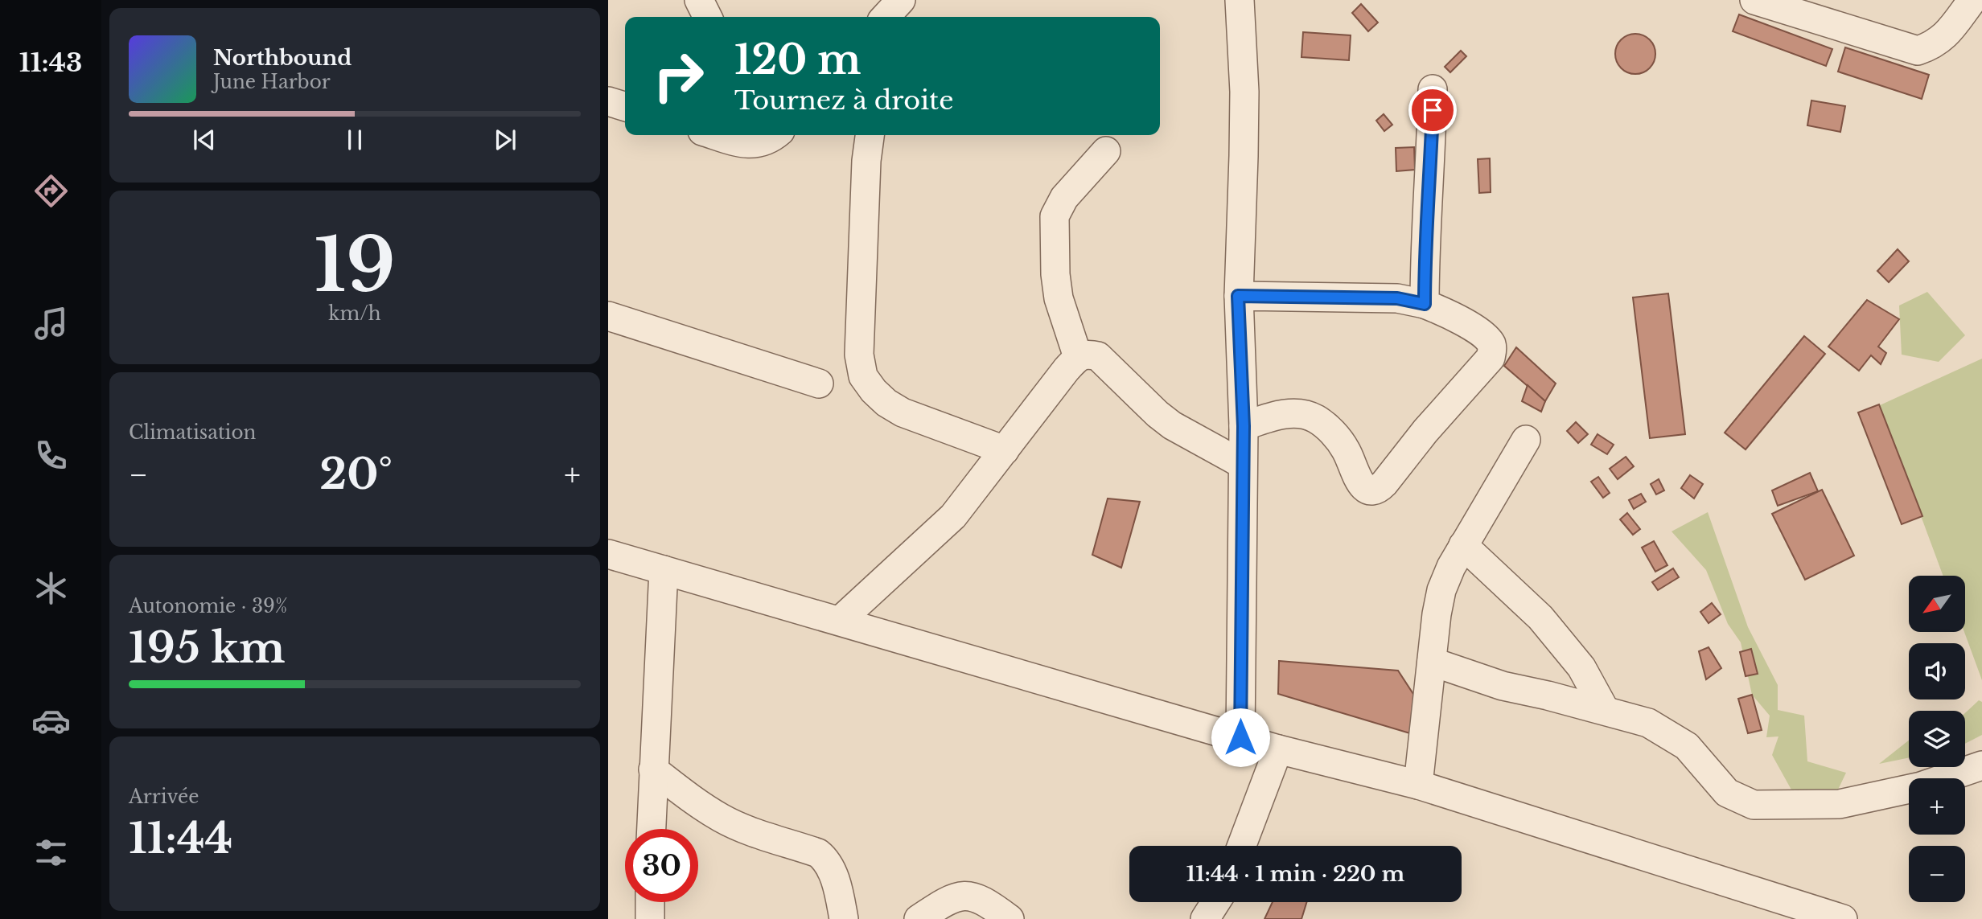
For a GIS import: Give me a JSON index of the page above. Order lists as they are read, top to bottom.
{
  "north": "bottom left",
  "page": {
    "tabs": "11:43",
    "turn": ["120 m", "Tournez à droite"],
    "song": ["Northbound", "June Harbor"],
    "tile": [
      ["19", "km/h"],
      "Climatisation",
      ["Autonomie · 39%", "195 km"],
      ["Arrivée", "11:44"]
    ],
    "heat": ["−", "20°", "+"],
    "map_buttons": ["+", "−"],
    "limit": "30",
    "trip": "11:44 · 1 min · 220 m"
  }
}
